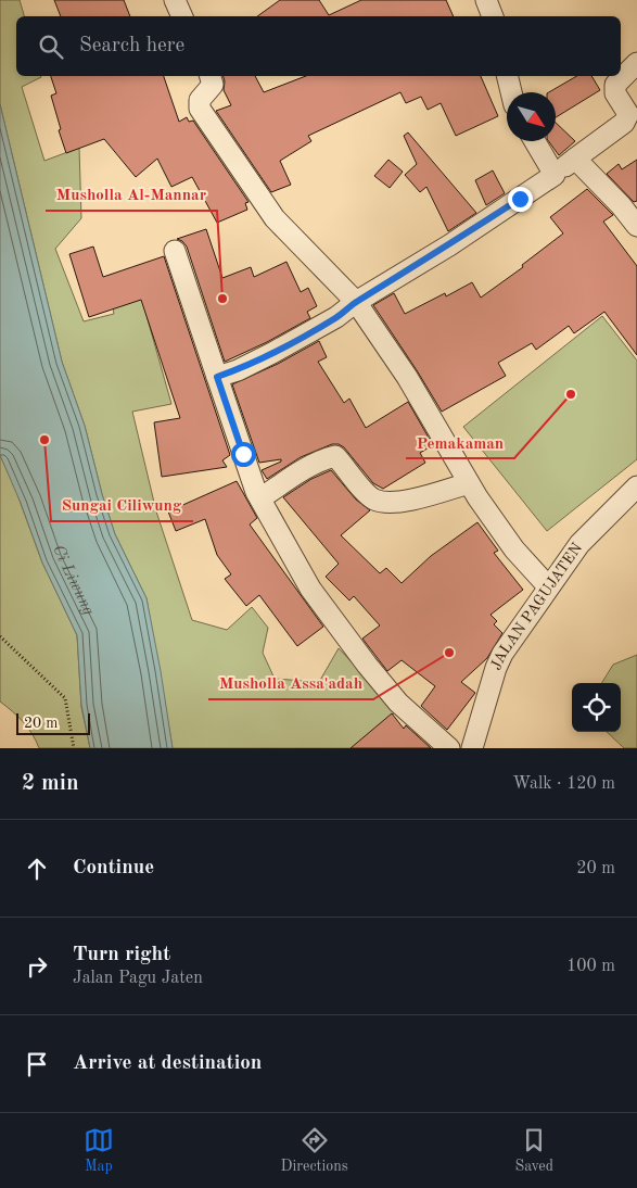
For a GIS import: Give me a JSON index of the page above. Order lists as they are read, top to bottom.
{
  "streets": {
    "street": ["JALAN PAGUJATEN"]
  },
  "water": ["Ci Liwung"],
  "places": [
    "Musholla Al-Mannar",
    "Pemakaman",
    "Sungai Ciliwung",
    "Musholla Assa'adah"
  ],
  "scale_bar": "20 m",
  "north": "bottom right",
  "page": {
    "search": "Search here",
    "scale": "20 m",
    "heading": ["2 min", "Walk · 120 m"],
    "list": [
      ["Continue", "20 m"],
      ["Turn right", "Jalan Pagu Jaten", "100 m"],
      "Arrive at destination"
    ],
    "nav": ["Map", "Directions", "Saved"]
  }
}
